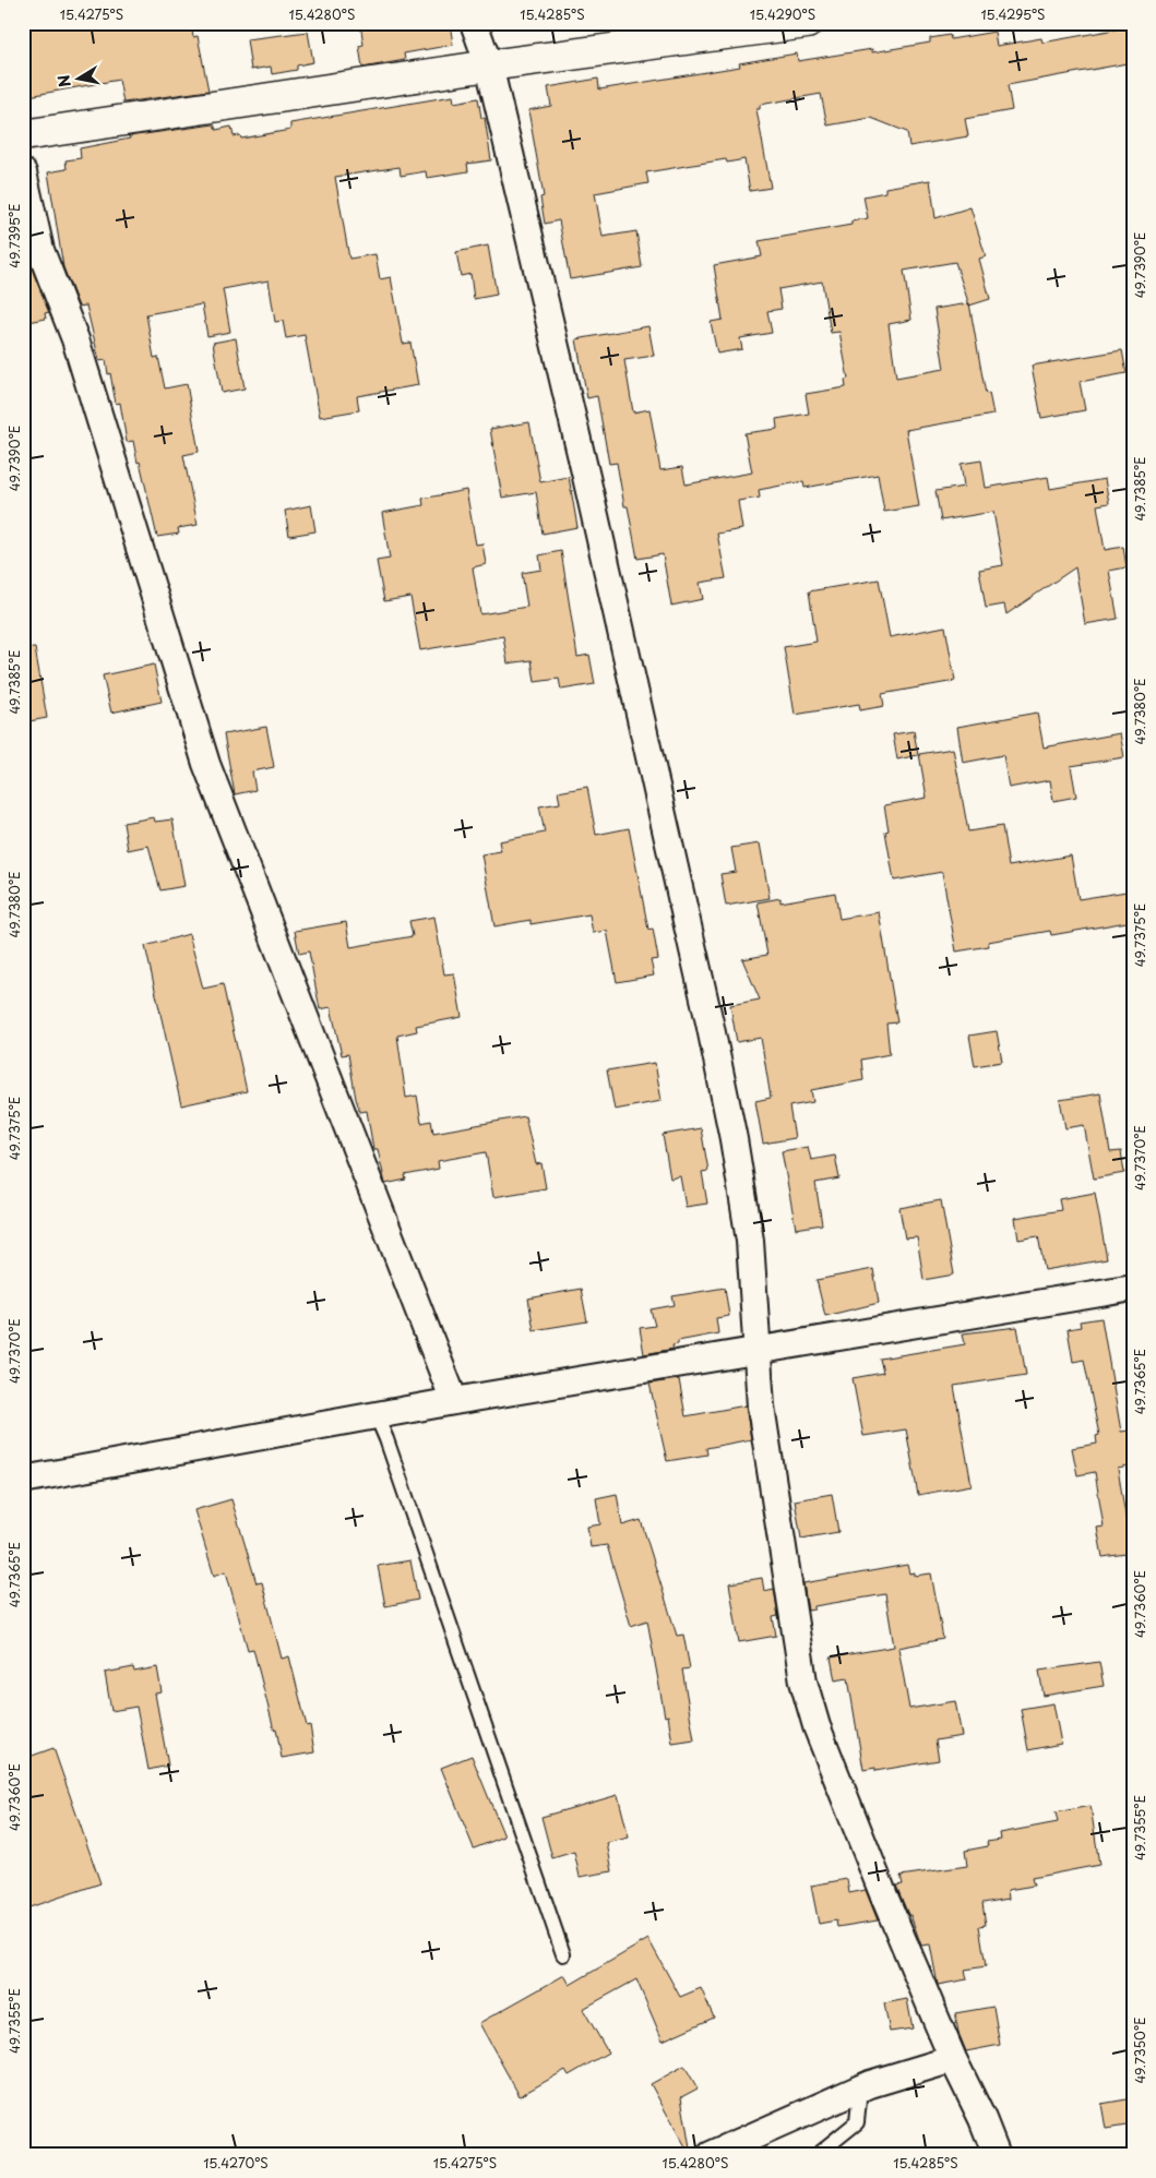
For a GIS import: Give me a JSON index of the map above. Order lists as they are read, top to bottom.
{
  "north": "left",
  "coordinates": [
    "15.4275°S",
    "15.4280°S",
    "15.4285°S",
    "15.4290°S",
    "15.4295°S",
    "49.7395°E",
    "49.7390°E",
    "49.7385°E",
    "49.7380°E",
    "49.7375°E",
    "49.7370°E",
    "49.7365°E",
    "49.7360°E",
    "49.7355°E",
    "49.7350°E",
    "15.4270°S"
  ]
}
